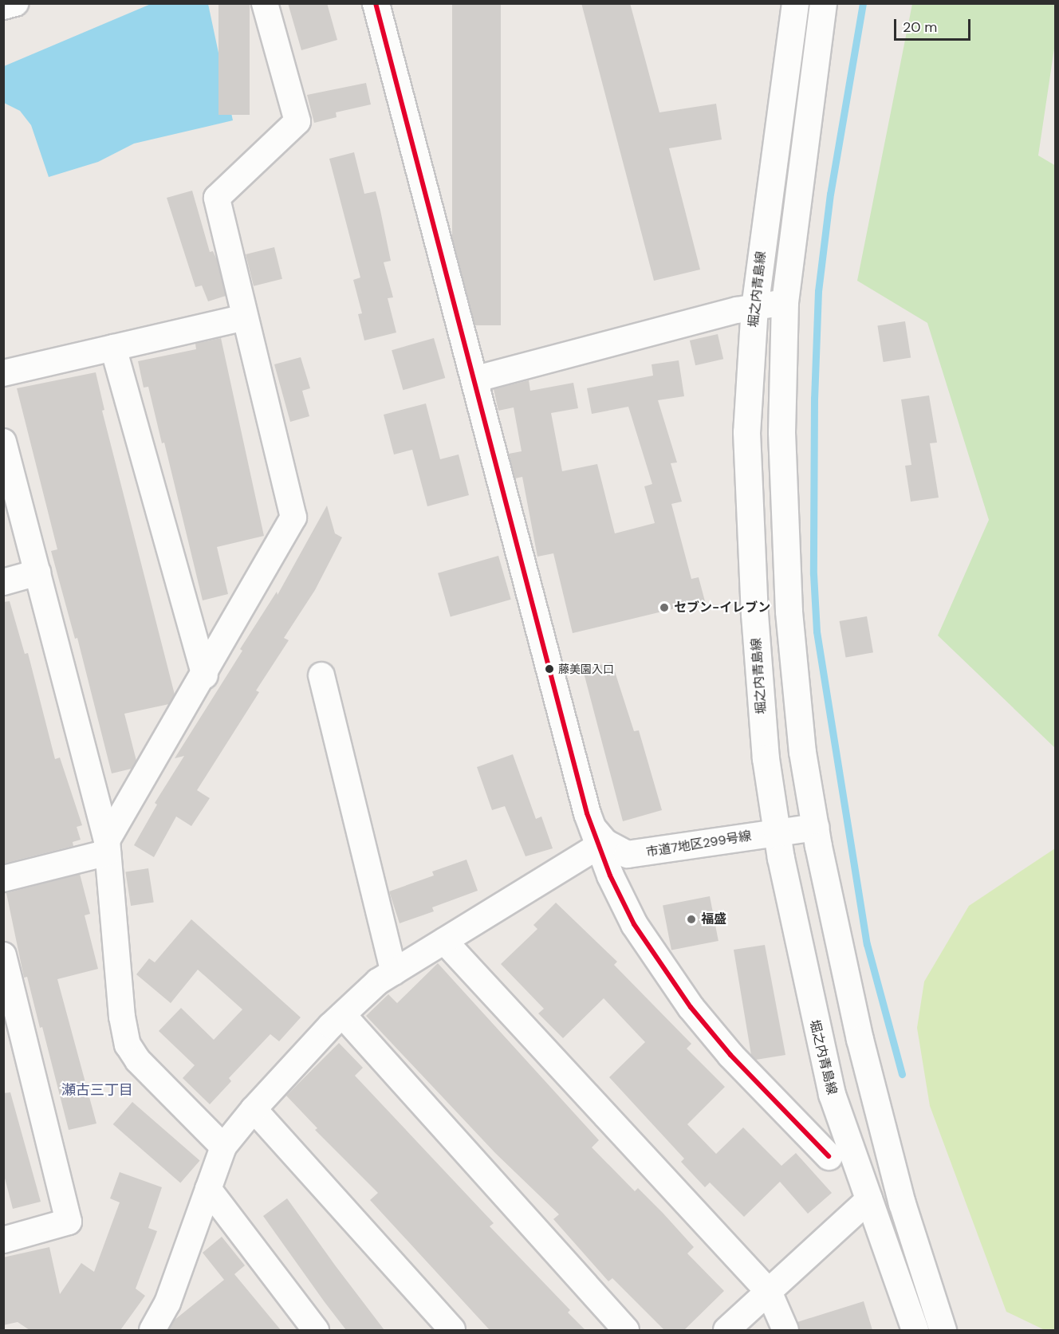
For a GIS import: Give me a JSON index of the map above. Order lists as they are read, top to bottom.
{
  "streets": {
    "main road": ["堀之内青島線", "市道7地区299号線"]
  },
  "crossings": [
    ["堀之内青島線", "市道7地区299号線"]
  ],
  "districts": ["瀬古三丁目"],
  "places": ["セブン-イレブン", "藤美園入口", "福盛"],
  "scale_bar": "20 m"
}
